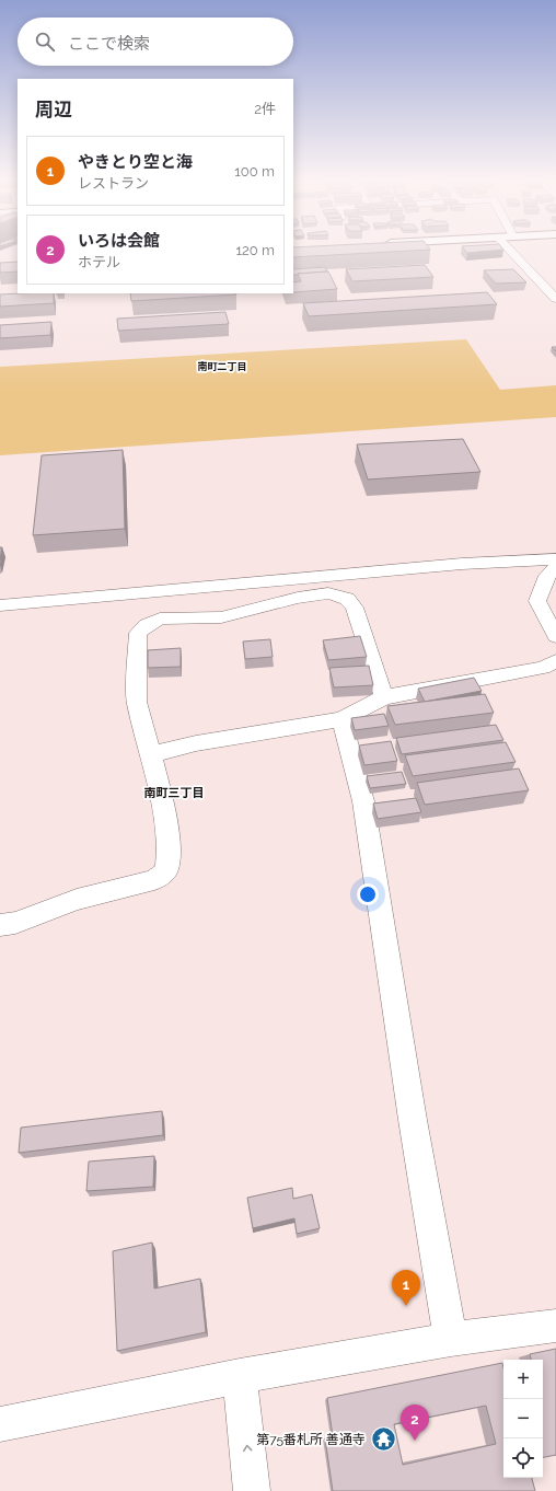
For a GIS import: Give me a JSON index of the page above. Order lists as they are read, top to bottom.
{
  "districts": ["南町二丁目", "南町三丁目"],
  "places": {
    "temple": ["第75番札所 善通寺"]
  },
  "page": {
    "search": "ここで検索",
    "heading": ["周辺", "2件"],
    "list": [
      {
        "mark": "1",
        "name": "やきとり空と海",
        "note": "レストラン",
        "value": "100 m"
      },
      {
        "mark": "2",
        "name": "いろは会館",
        "note": "ホテル",
        "value": "120 m"
      }
    ],
    "pins": ["1", "2"],
    "map_buttons": ["+", "−"]
  }
}
